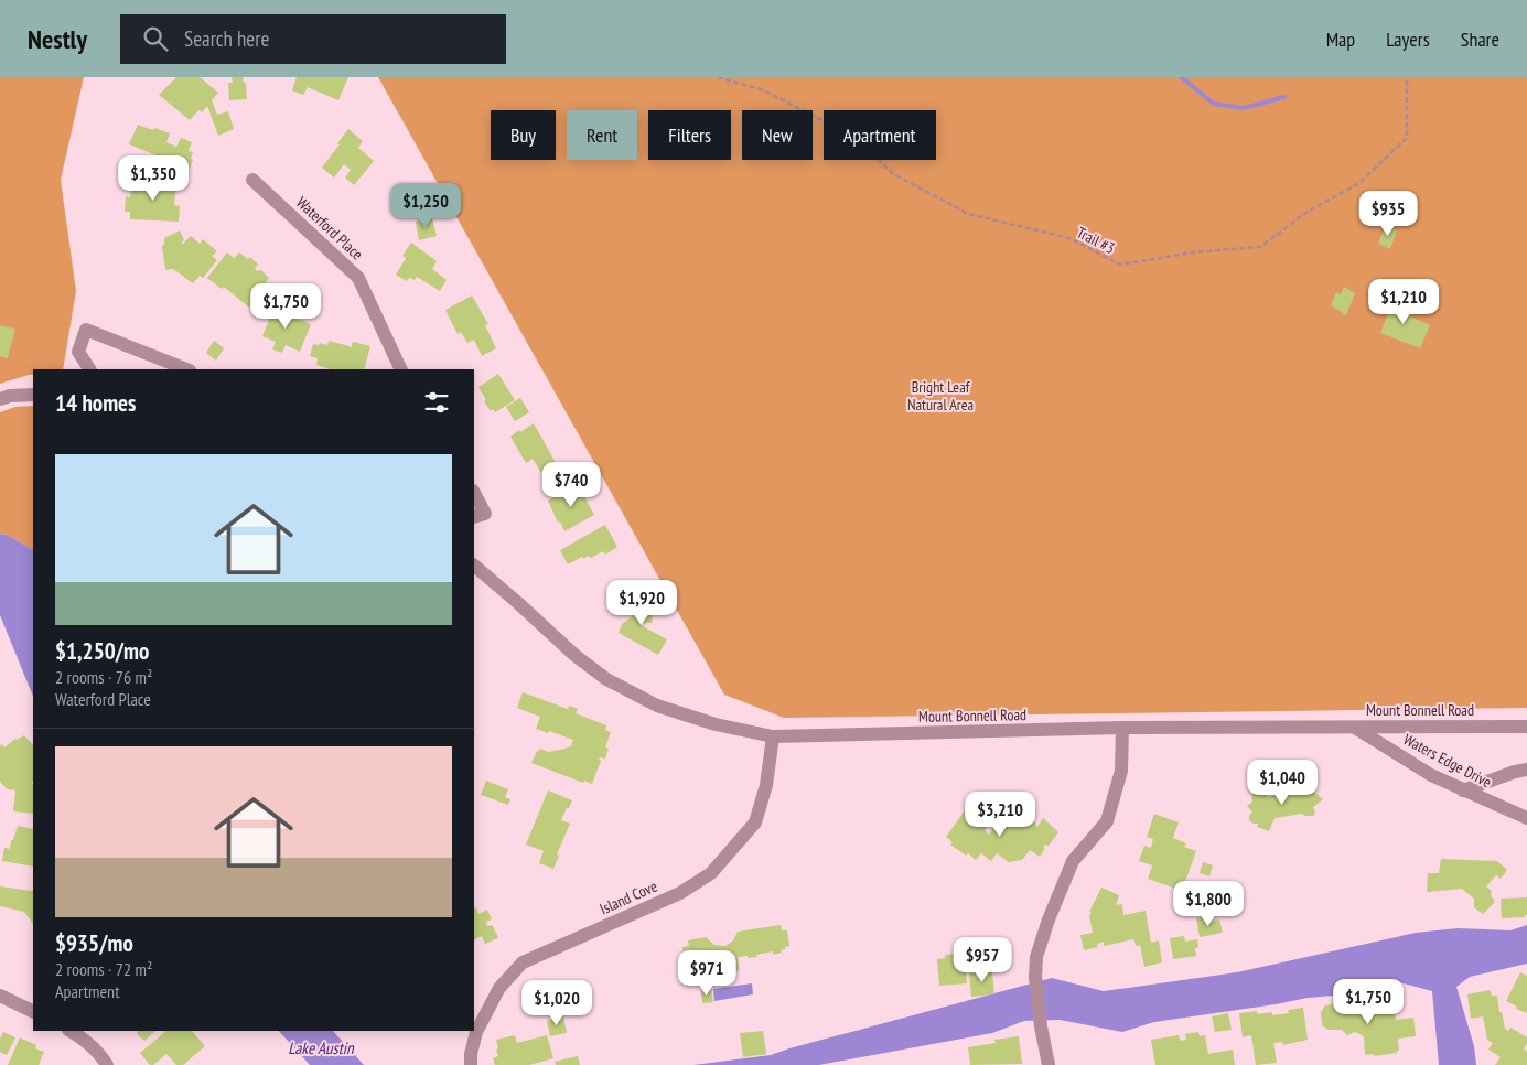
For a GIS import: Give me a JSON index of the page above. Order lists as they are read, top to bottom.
{
  "streets": {
    "street": [
      "Waterford Place",
      "Mount Bonnell Road",
      "Waters Edge Drive",
      "Island Cove"
    ],
    "path": ["Trail #3"]
  },
  "crossings": [
    ["Mount Bonnell Road", "Waters Edge Drive"],
    ["Mount Bonnell Road", "Island Cove"]
  ],
  "water": ["Lake Austin"],
  "parks": ["Bright Leaf Natural Area"],
  "page": {
    "header": "Nestly",
    "search": "Search here",
    "nav": ["Map", "Layers", "Share"],
    "chip": [
      "Buy",
      "Rent",
      "Filters",
      "New",
      "Apartment"
    ],
    "price": [
      "$1,350",
      "$1,250",
      "$935",
      "$1,210",
      "$1,750",
      "$740",
      "$1,920",
      "$1,040",
      "$3,210",
      "$1,800",
      "$957",
      "$971",
      "$1,750",
      "$1,020"
    ],
    "heading": "14 homes",
    "list": [
      {
        "name": "$1,250/mo",
        "note": "2 rooms · 76 m² · Waterford Place"
      },
      {
        "name": "$935/mo",
        "note": "2 rooms · 72 m² · Apartment"
      }
    ]
  }
}
